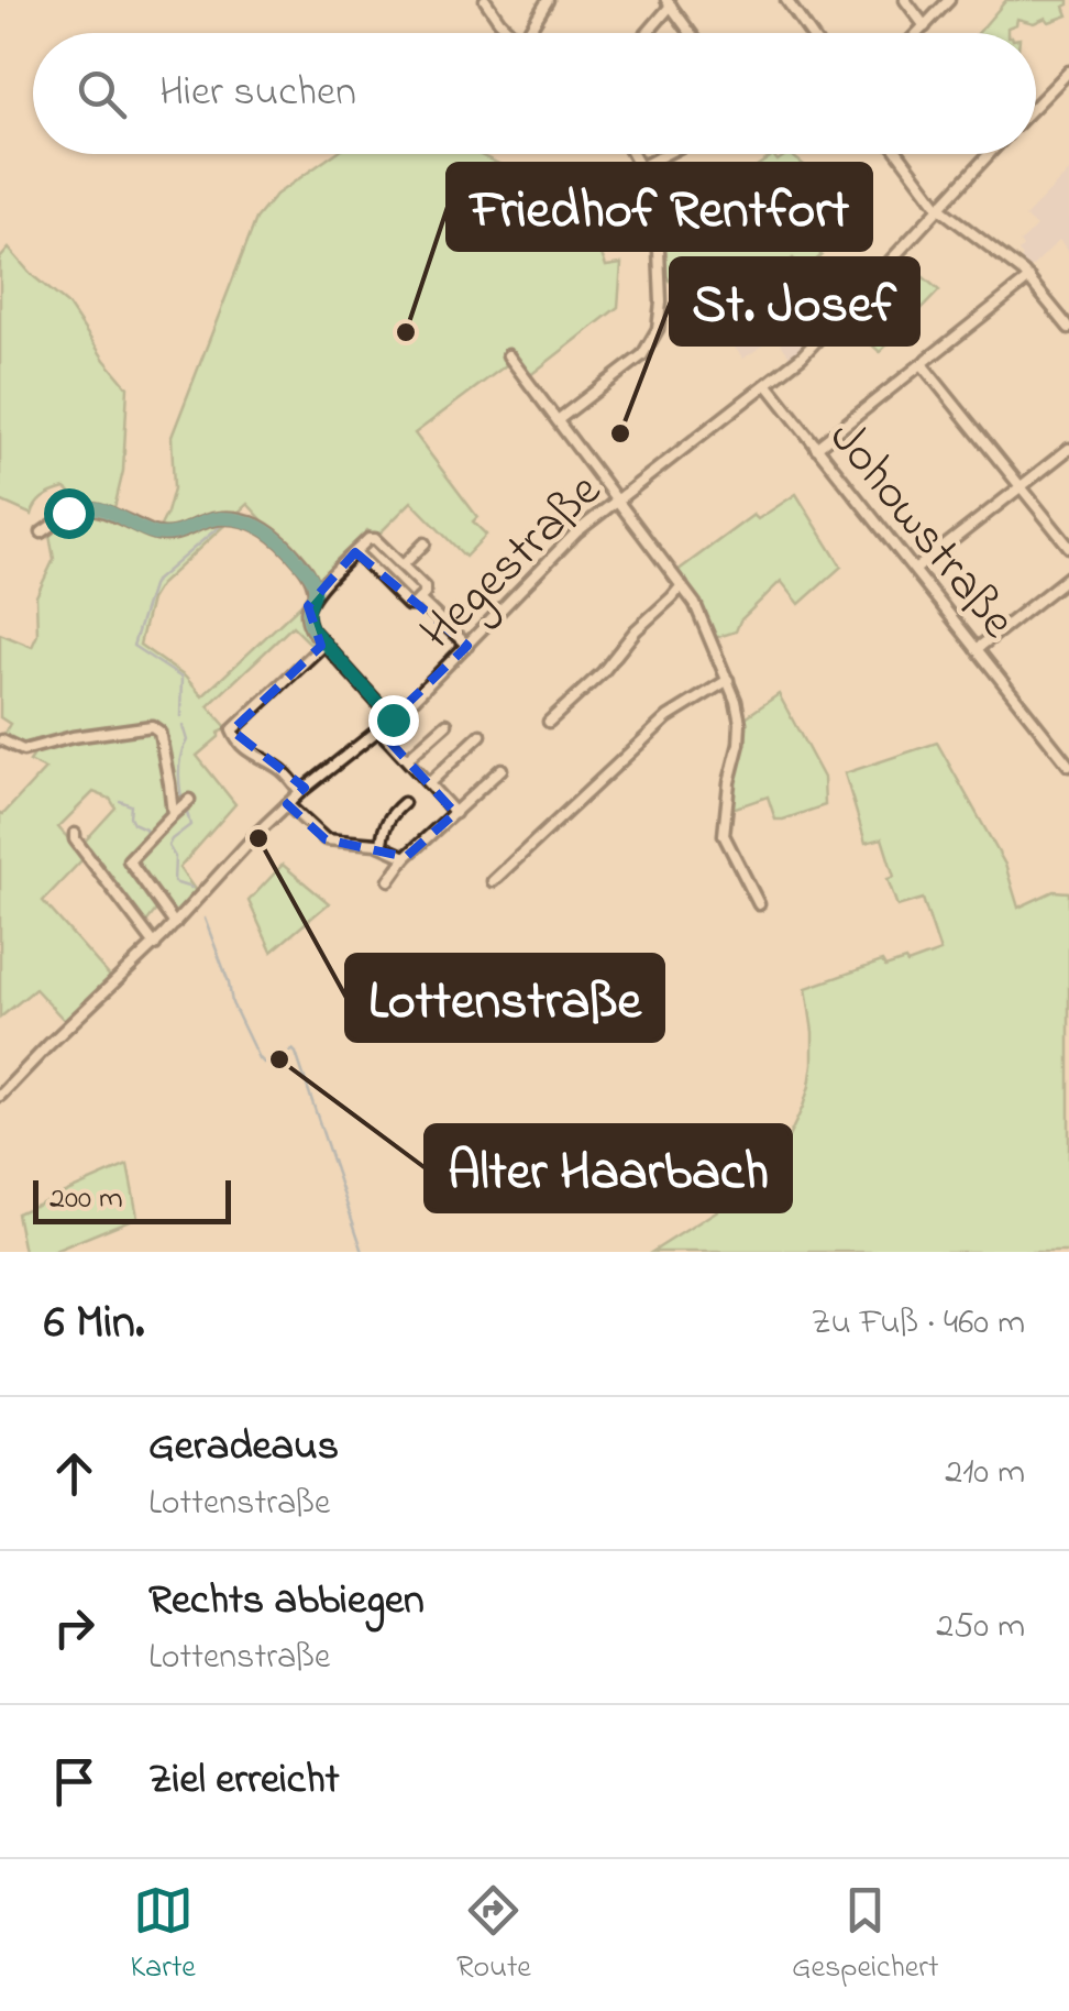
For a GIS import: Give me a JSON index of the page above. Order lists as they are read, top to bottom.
{
  "streets": {
    "street": ["Johowstraße", "Hegestraße"]
  },
  "crossings": [
    ["Johowstraße", "Hegestraße"]
  ],
  "places": [
    "Friedhof Rentfort",
    "St. Josef",
    "Lottenstraße",
    "Alter Haarbach"
  ],
  "scale_bar": "200 m",
  "page": {
    "search": "Hier suchen",
    "scale": "200 m",
    "heading": ["6 Min.", "Zu Fuß · 460 m"],
    "list": [
      ["Geradeaus", "Lottenstraße", "210 m"],
      ["Rechts abbiegen", "Lottenstraße", "250 m"],
      "Ziel erreicht"
    ],
    "nav": ["Karte", "Route", "Gespeichert"]
  }
}
